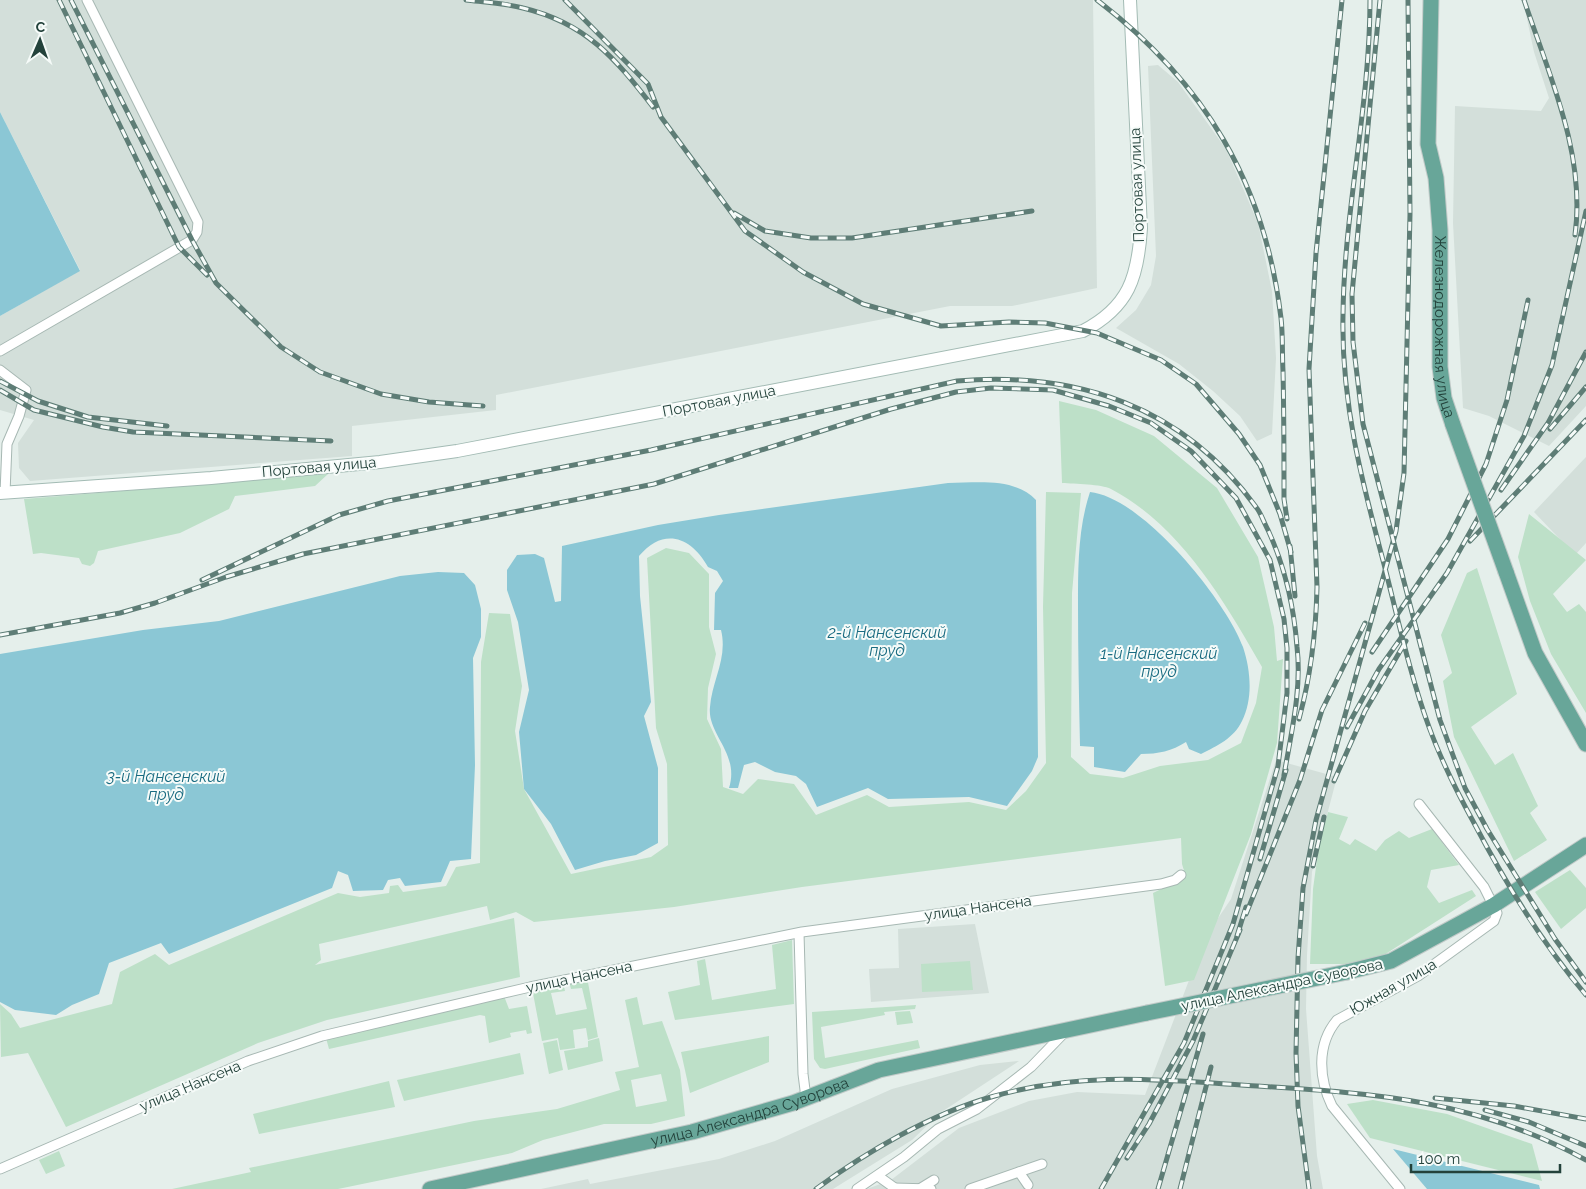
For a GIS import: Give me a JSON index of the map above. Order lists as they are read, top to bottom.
{
  "streets": {
    "main road": ["Портовая улица", "Железнодорожная улица", "улица Александра Суворова"],
    "street": ["улица Нансена", "Южная улица"]
  },
  "crossings": [
    ["улица Александра Суворова", "Южная улица"]
  ],
  "water": ["2-й Нансенский пруд", "1-й Нансенский пруд", "3-й Нансенский пруд"],
  "scale_bar": "100 m",
  "north": "top"
}
